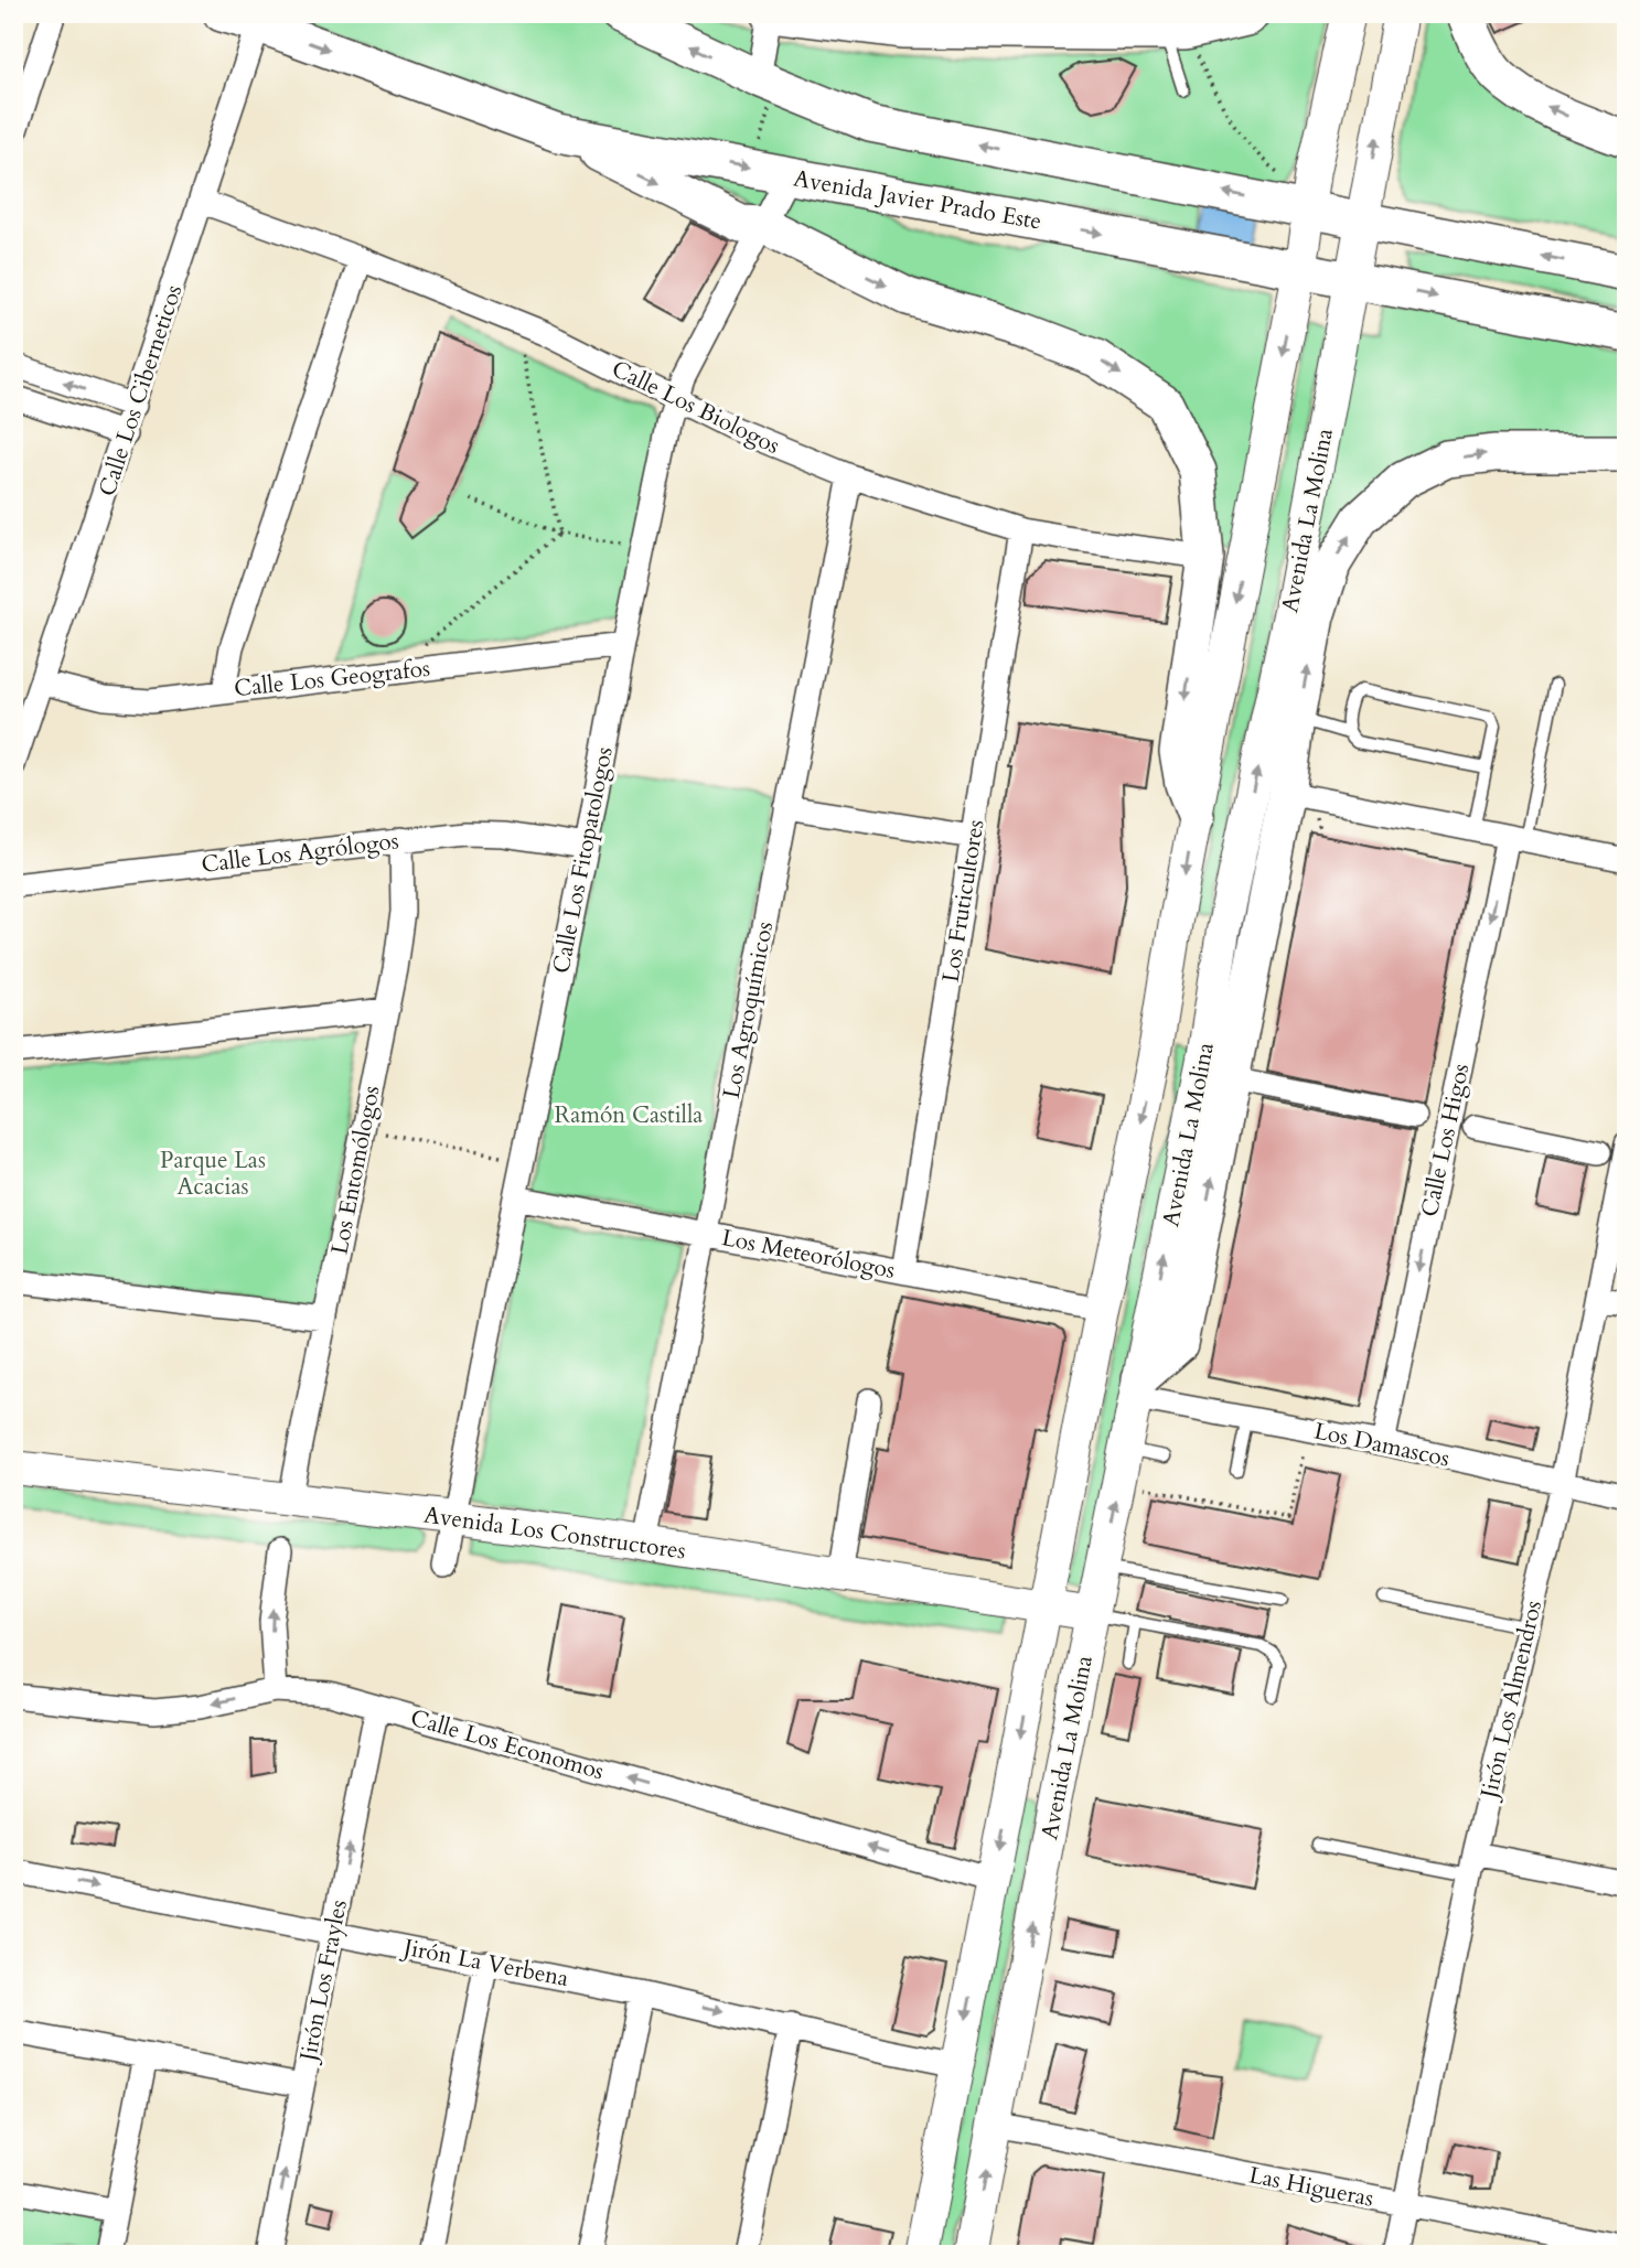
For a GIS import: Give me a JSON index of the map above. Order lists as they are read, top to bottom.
{
  "streets": {
    "main road": ["Avenida Javier Prado Este", "Avenida La Molina", "Avenida Los Constructores"],
    "street": [
      "Calle Los Ciberneticos",
      "Calle Los Biologos",
      "Calle Los Geografos",
      "Calle Los Agrólogos",
      "Calle Los Fitopatologos",
      "Los Fruticultores",
      "Los Agroquímicos",
      "Calle Los Higos",
      "Los Entomólogos",
      "Los Meteorólogos",
      "Los Damascos",
      "Jirón Los Almendros",
      "Calle Los Economos",
      "Jirón La Verbena",
      "Jirón Los Frayles",
      "Las Higueras"
    ]
  },
  "crossings": [
    ["Avenida Javier Prado Este", "Calle Los Ciberneticos"],
    ["Avenida Javier Prado Este", "Avenida La Molina"],
    ["Avenida Javier Prado Este", "Calle Los Fitopatologos"],
    ["Calle Los Ciberneticos", "Calle Los Biologos"],
    ["Calle Los Ciberneticos", "Calle Los Geografos"],
    ["Calle Los Biologos", "Calle Los Fitopatologos"],
    ["Calle Los Biologos", "Los Fruticultores"],
    ["Calle Los Biologos", "Los Agroquímicos"],
    ["Avenida La Molina", "Los Meteorólogos"],
    ["Avenida La Molina", "Los Damascos"],
    ["Avenida La Molina", "Avenida Los Constructores"],
    ["Avenida La Molina", "Calle Los Economos"],
    ["Avenida La Molina", "Jirón La Verbena"],
    ["Avenida La Molina", "Las Higueras"],
    ["Calle Los Geografos", "Calle Los Fitopatologos"],
    ["Calle Los Agrólogos", "Calle Los Fitopatologos"],
    ["Calle Los Agrólogos", "Los Entomólogos"],
    ["Calle Los Fitopatologos", "Los Meteorólogos"],
    ["Calle Los Fitopatologos", "Avenida Los Constructores"],
    ["Los Fruticultores", "Los Meteorólogos"],
    ["Los Agroquímicos", "Los Meteorólogos"],
    ["Los Agroquímicos", "Avenida Los Constructores"],
    ["Calle Los Higos", "Los Damascos"],
    ["Los Entomólogos", "Avenida Los Constructores"],
    ["Los Damascos", "Jirón Los Almendros"],
    ["Jirón Los Almendros", "Las Higueras"],
    ["Calle Los Economos", "Jirón Los Frayles"],
    ["Jirón La Verbena", "Jirón Los Frayles"]
  ],
  "one_way": ["Calle Los Higos", "Calle Los Economos"],
  "parks": ["Ramón Castilla", "Parque Las Acacias"]
}
